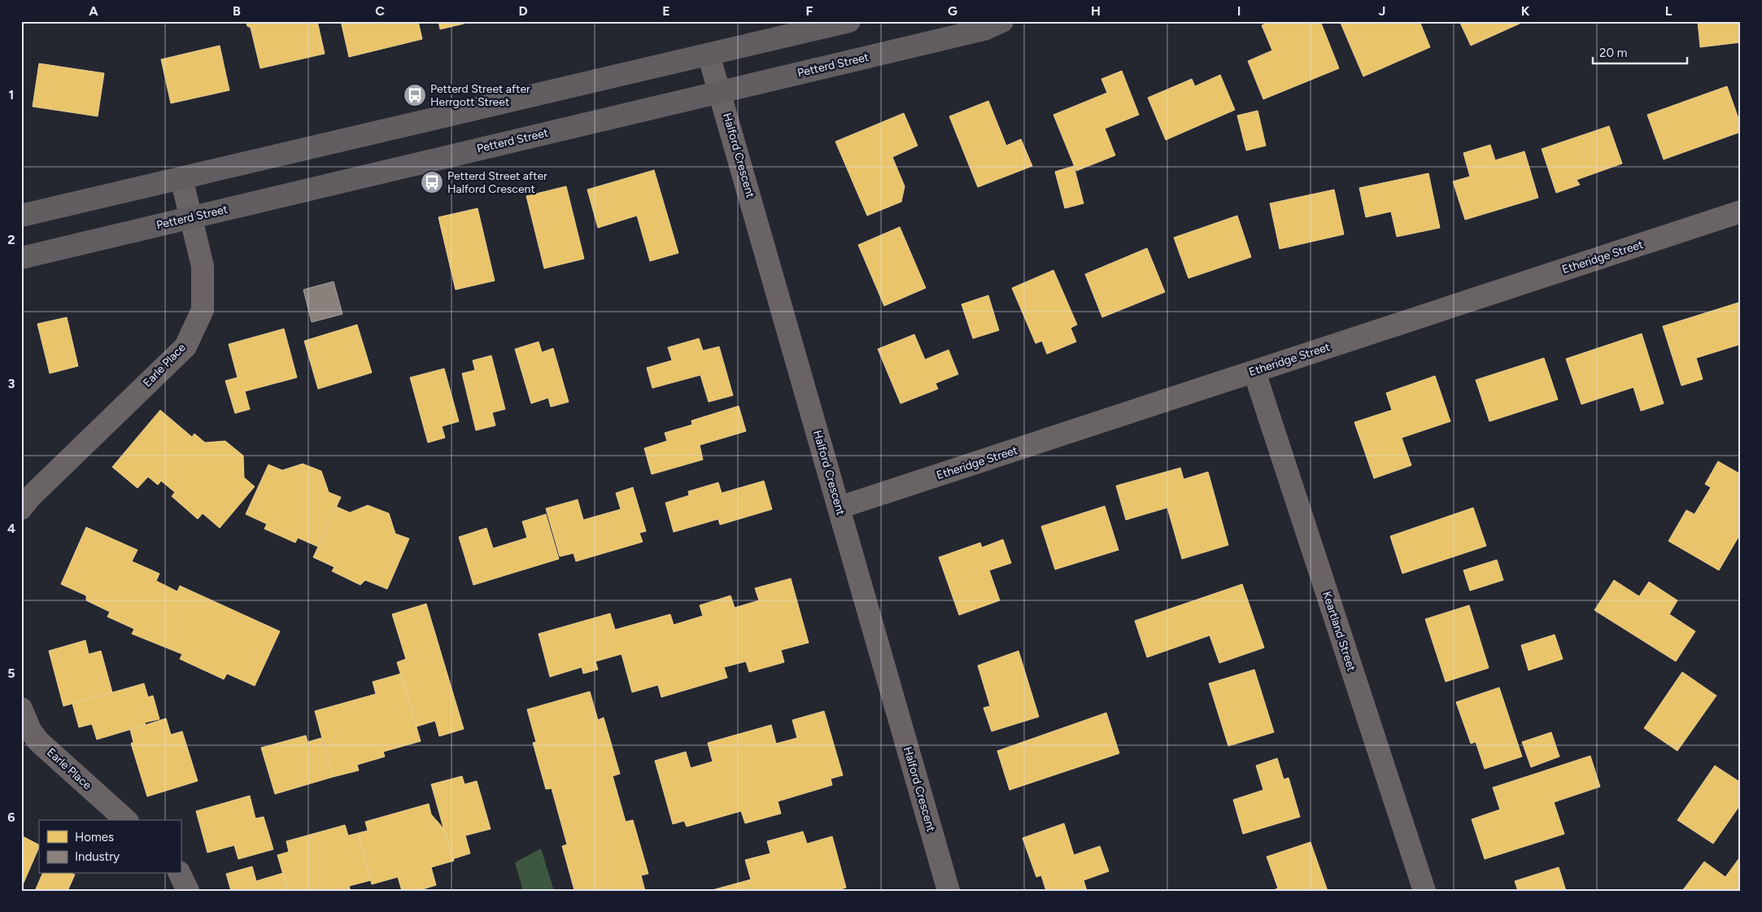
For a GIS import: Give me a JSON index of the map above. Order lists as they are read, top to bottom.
{
  "streets": {
    "street": [
      "Petterd Street",
      "Halford Crescent",
      "Etheridge Street",
      "Earle Place",
      "Keartland Street"
    ]
  },
  "crossings": [
    ["Petterd Street", "Halford Crescent"],
    ["Petterd Street", "Earle Place"],
    ["Halford Crescent", "Etheridge Street"],
    ["Etheridge Street", "Keartland Street"]
  ],
  "places": {
    "bus stop": ["Petterd Street after Herrgott Street", "Petterd Street after Halford Crescent"]
  },
  "legend": ["Homes", "Industry"],
  "scale_bar": "20 m",
  "grid": {
    "columns": [
      "A",
      "B",
      "C",
      "D",
      "E",
      "F",
      "G",
      "H",
      "I",
      "J",
      "K",
      "L"
    ],
    "rows": [
      "1",
      "2",
      "3",
      "4",
      "5",
      "6"
    ]
  }
}
